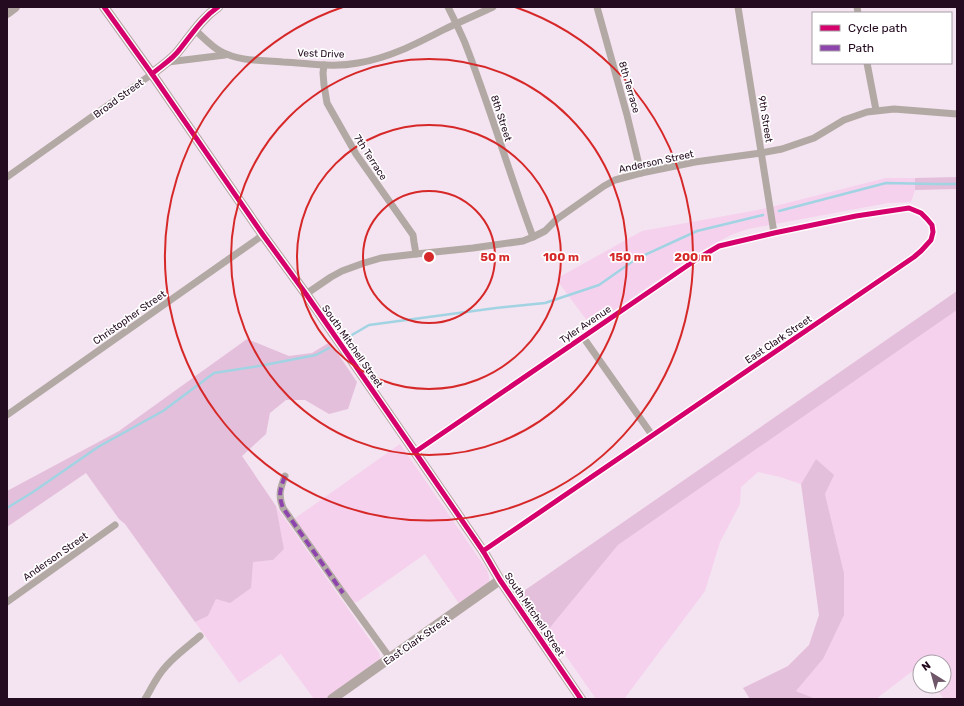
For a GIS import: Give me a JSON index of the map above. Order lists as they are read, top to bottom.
{
  "streets": {
    "street": [
      "Vest Drive",
      "8th Terrace",
      "Broad Street",
      "8th Street",
      "9th Street",
      "7th Terrace",
      "Anderson Street",
      "Christopher Street",
      "Tyler Avenue",
      "East Clark Street",
      "South Mitchell Street"
    ]
  },
  "crossings": [
    ["Vest Drive", "Broad Street"],
    ["Vest Drive", "8th Street"],
    ["Vest Drive", "7th Terrace"],
    ["8th Terrace", "Anderson Street"],
    ["Broad Street", "South Mitchell Street"],
    ["8th Street", "Anderson Street"],
    ["9th Street", "Anderson Street"],
    ["9th Street", "Tyler Avenue"],
    ["9th Street", "East Clark Street"],
    ["7th Terrace", "Anderson Street"],
    ["Anderson Street", "South Mitchell Street"],
    ["Christopher Street", "South Mitchell Street"],
    ["Tyler Avenue", "East Clark Street"],
    ["Tyler Avenue", "South Mitchell Street"],
    ["East Clark Street", "South Mitchell Street"]
  ],
  "legend": ["Cycle path", "Path"],
  "north": "top left",
  "rings": [
    "50 m",
    "100 m",
    "150 m",
    "200 m"
  ]
}
